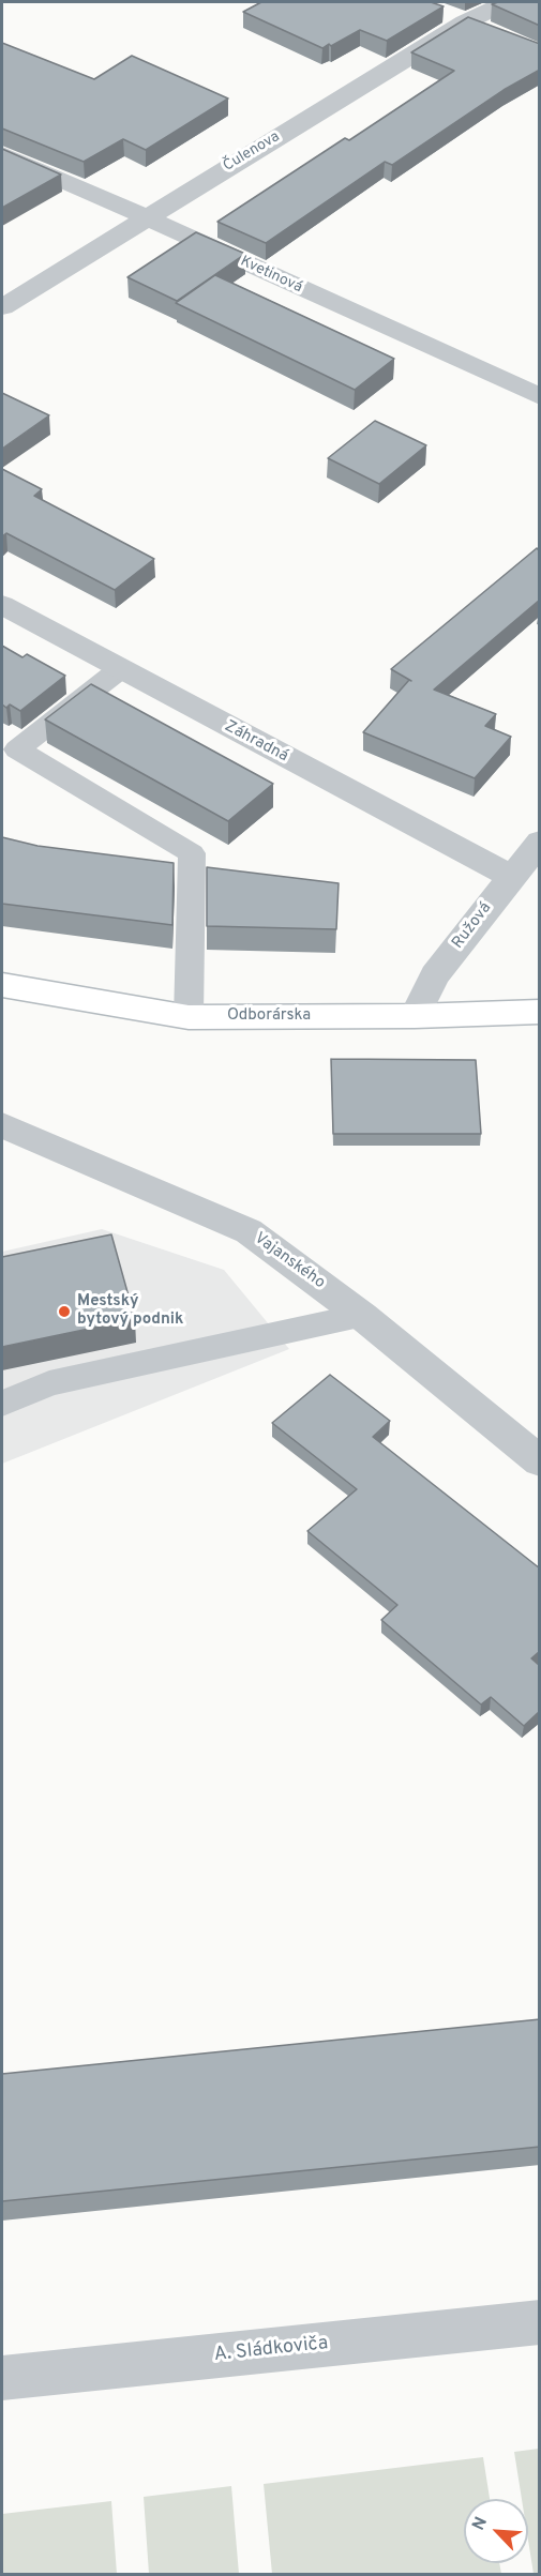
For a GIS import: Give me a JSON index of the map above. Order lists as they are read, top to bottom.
{
  "streets": {
    "main road": ["Odborárska"],
    "street": [
      "Čulenova",
      "Kvetinová",
      "Záhradná",
      "Ružová",
      "Vajanského",
      "A. Sládkoviča"
    ]
  },
  "crossings": [
    ["Čulenova", "Kvetinová"],
    ["Záhradná", "Ružová"],
    ["Ružová", "Odborárska"]
  ],
  "places": ["Mestský bytový podnik"],
  "north": "top left"
}
